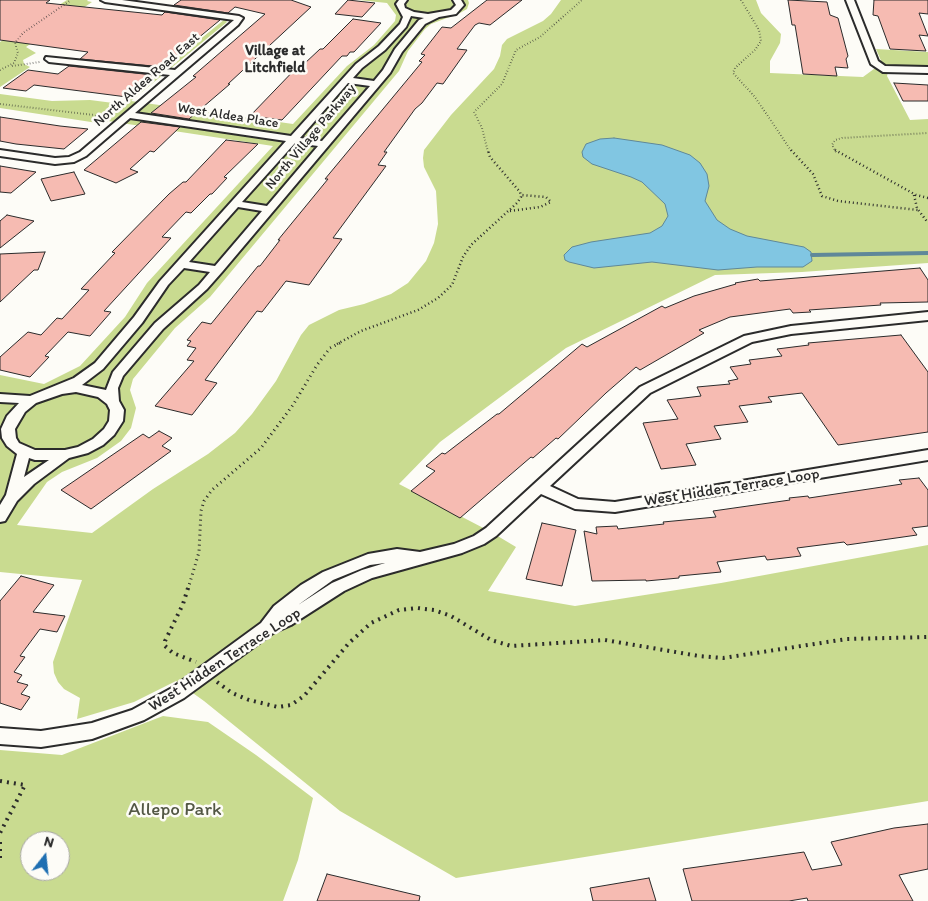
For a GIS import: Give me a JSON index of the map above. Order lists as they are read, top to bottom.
{
  "streets": {
    "street": [
      "North Aldea Road East",
      "West Aldea Place",
      "North Village Parkway",
      "West Hidden Terrace Loop"
    ]
  },
  "crossings": [
    ["North Aldea Road East", "West Aldea Place"],
    ["West Aldea Place", "North Village Parkway"]
  ],
  "districts": ["Village at Litchfield"],
  "parks": ["Allepo Park"],
  "north": "top"
}
